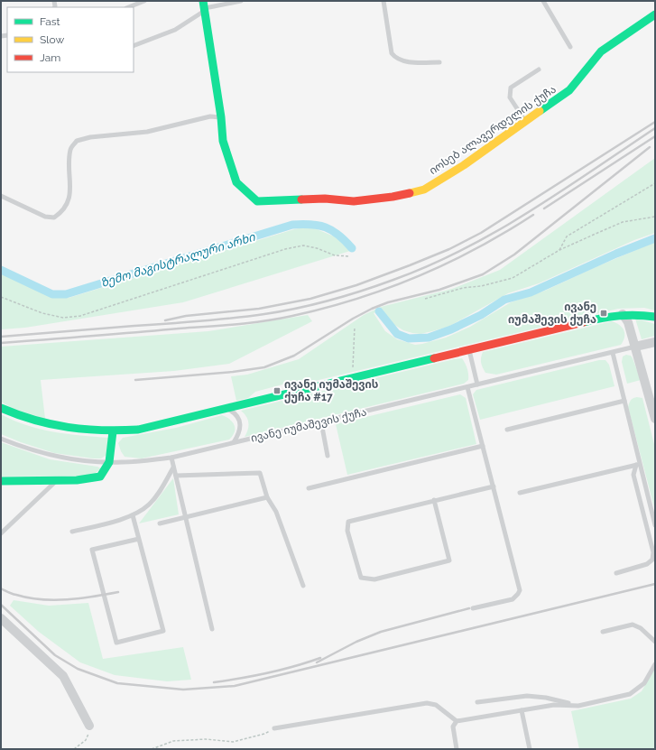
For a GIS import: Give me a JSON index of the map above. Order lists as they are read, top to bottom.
{
  "streets": {
    "street": ["იოსებ ალავერდელის ქუჩა", "ივანე იუმაშევის ქუჩა"]
  },
  "water": ["ზემო მაგისტრალური არხი"],
  "places": {
    "transit": ["ივანე იუმაშევის ქუჩა", "ივანე იუმაშევის ქუჩა #17"]
  },
  "legend": ["Fast", "Slow", "Jam"]
}
